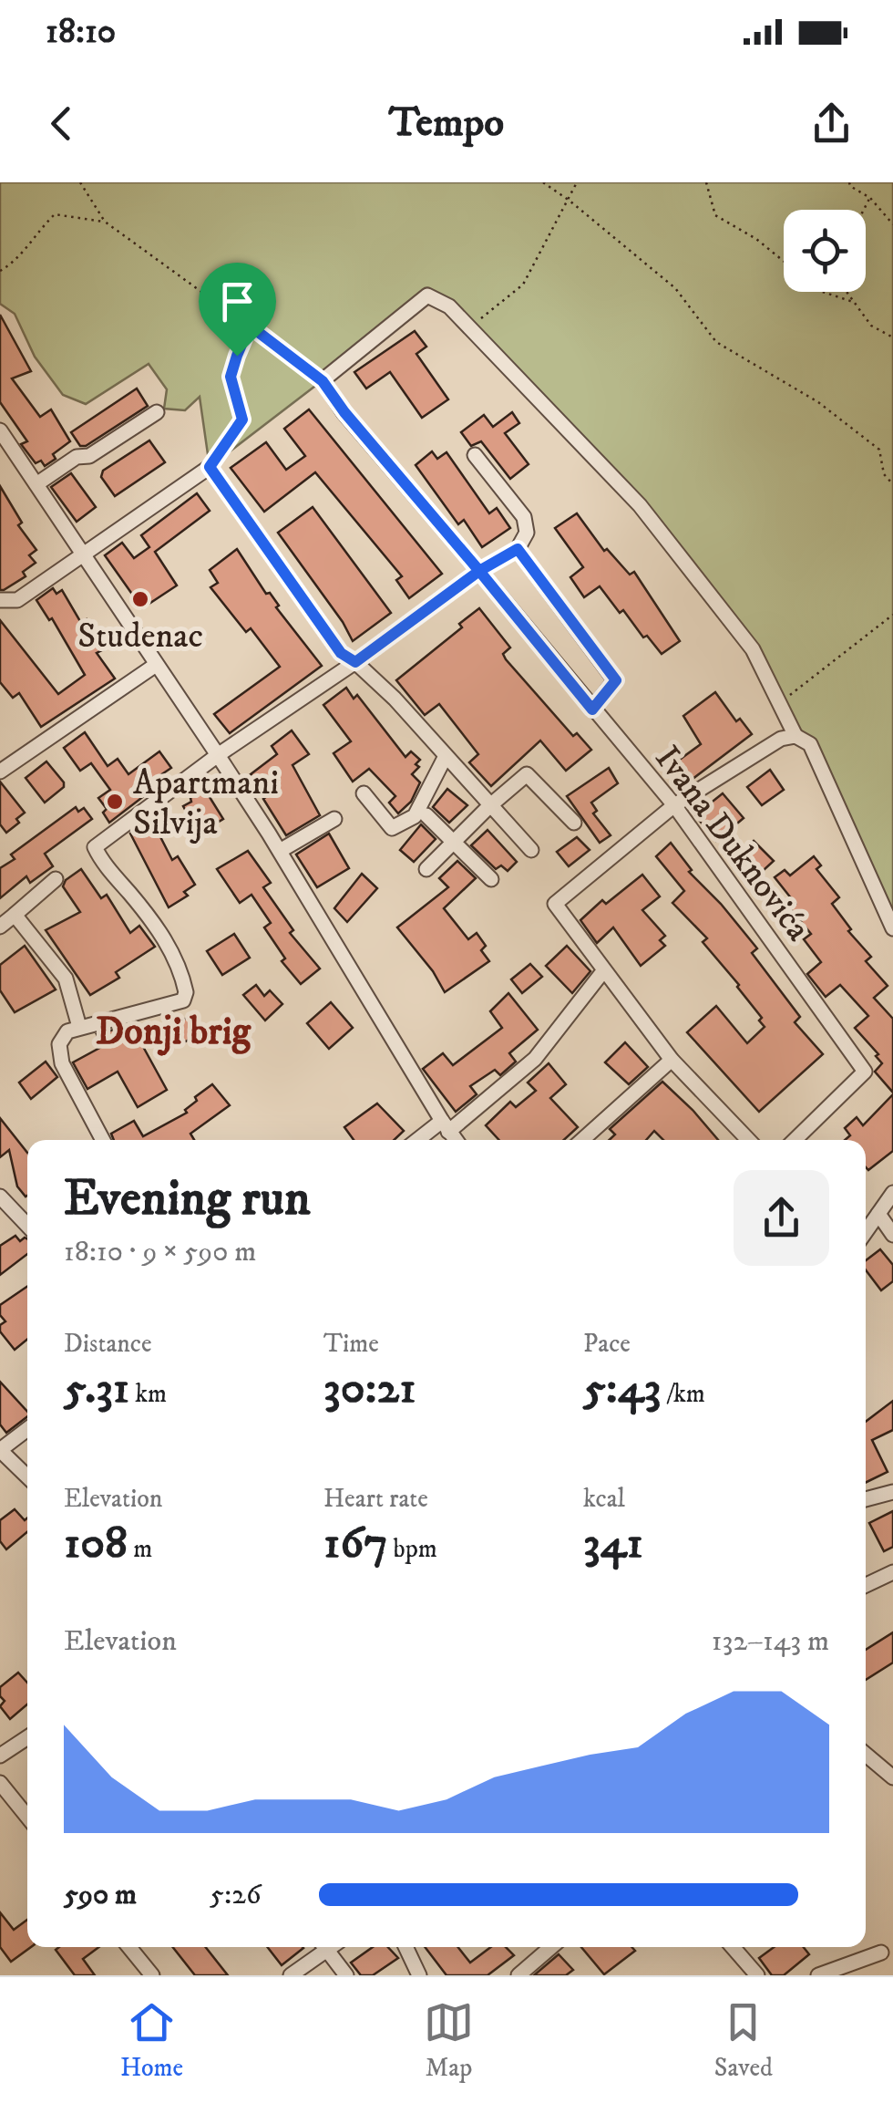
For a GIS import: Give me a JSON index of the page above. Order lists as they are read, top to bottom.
{
  "streets": {
    "street": ["Ivana Duknovića"]
  },
  "districts": ["Donji brig"],
  "places": ["Studenac", "Apartmani Silvija"],
  "page": {
    "status": "18:10",
    "header": "Tempo",
    "heading": ["Evening run", "18:10 · 9 × 590 m"],
    "stats": [
      ["Distance", "5.31 km"],
      ["Time", "30:21"],
      ["Pace", "5:43 /km"],
      ["Elevation", "108 m"],
      ["Heart rate", "167 bpm"],
      ["kcal", "341"]
    ],
    "chart": ["Elevation", "132–143 m"],
    "list": [
      {
        "name": "590 m",
        "note": "5:26"
      }
    ],
    "tabs": ["Home", "Map", "Saved"]
  }
}
